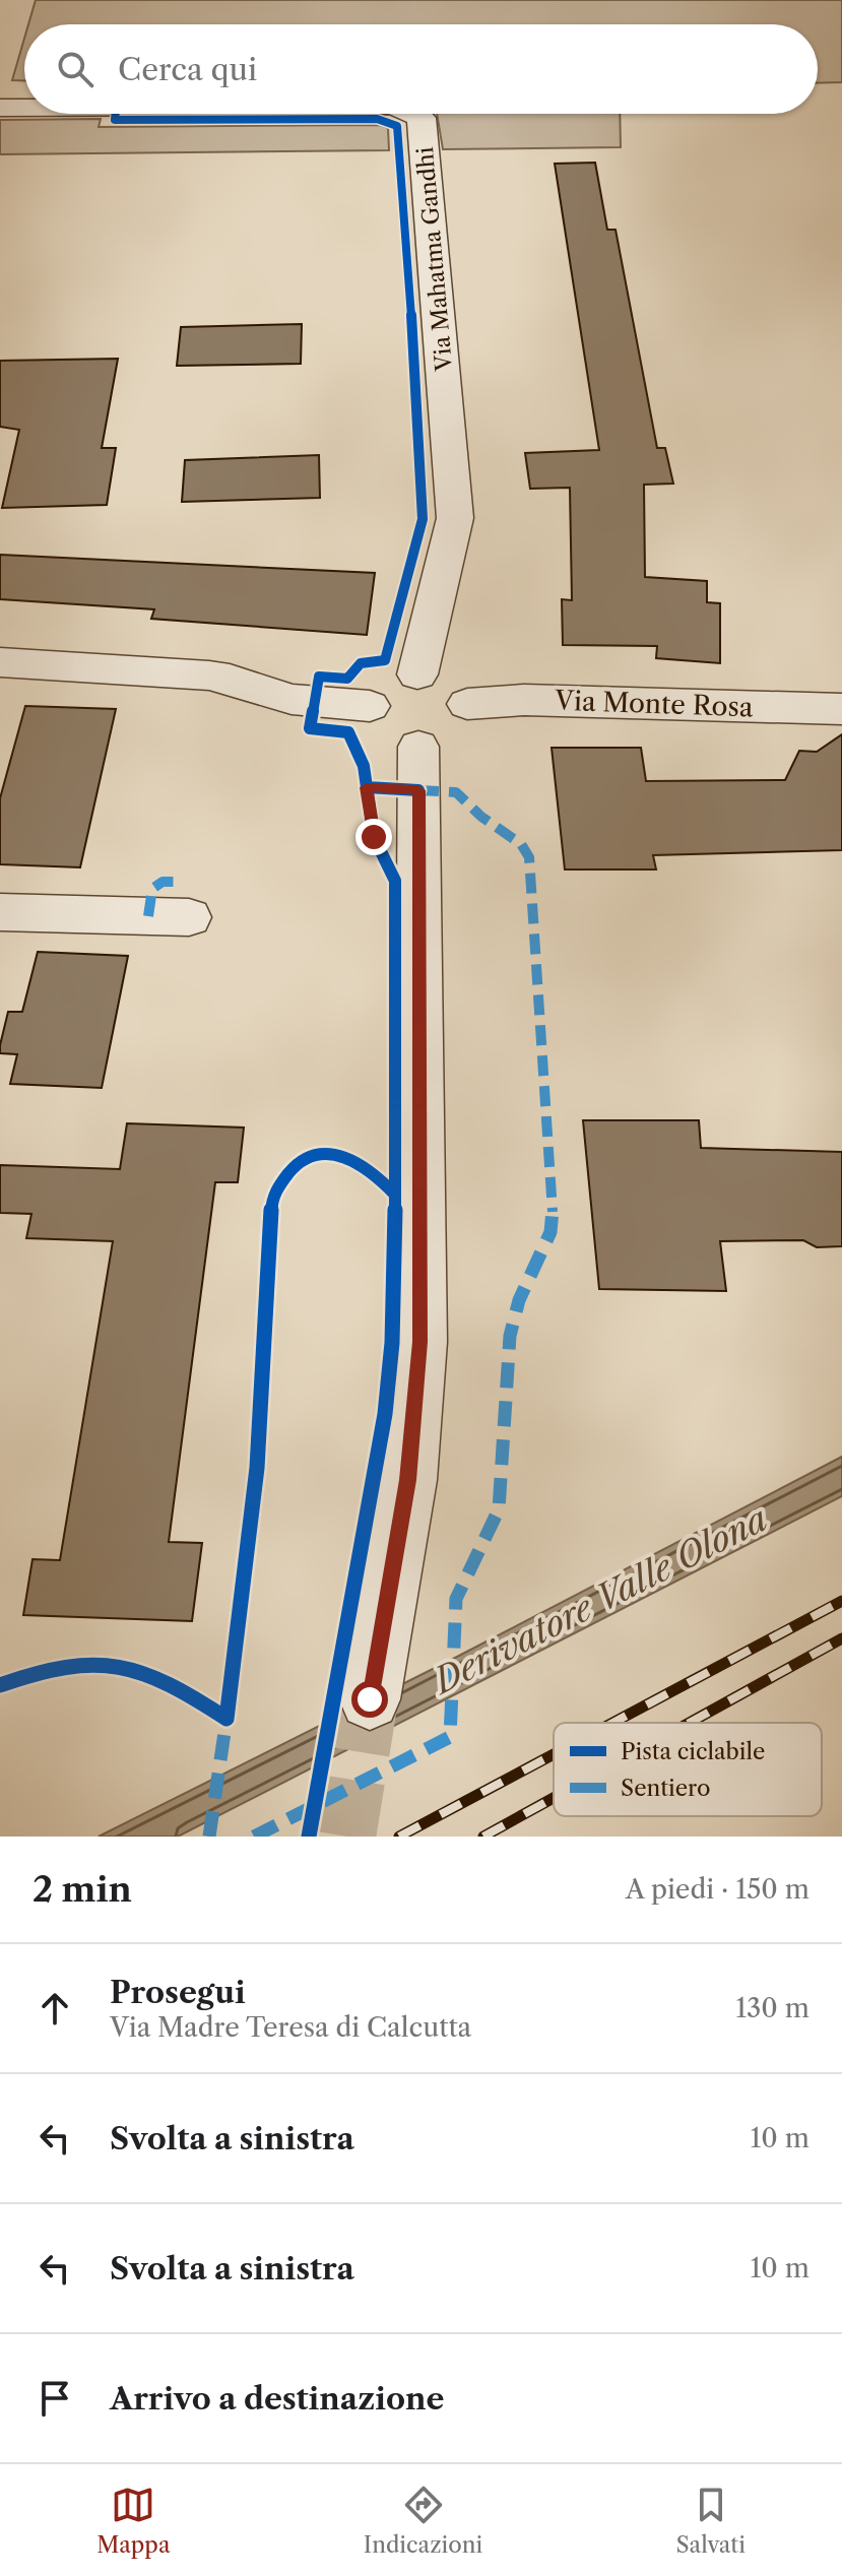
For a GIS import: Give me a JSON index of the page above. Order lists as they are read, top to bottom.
{
  "streets": {
    "street": ["Via Mahatma Gandhi", "Via Monte Rosa"]
  },
  "crossings": [
    ["Via Mahatma Gandhi", "Via Monte Rosa"]
  ],
  "water": ["Derivatore Valle Olona"],
  "legend": ["Pista ciclabile", "Sentiero"],
  "page": {
    "search": "Cerca qui",
    "heading": ["2 min", "A piedi · 150 m"],
    "list": [
      ["Prosegui", "Via Madre Teresa di Calcutta", "130 m"],
      ["Svolta a sinistra", "10 m"],
      ["Svolta a sinistra", "10 m"],
      "Arrivo a destinazione"
    ],
    "nav": ["Mappa", "Indicazioni", "Salvati"]
  }
}
